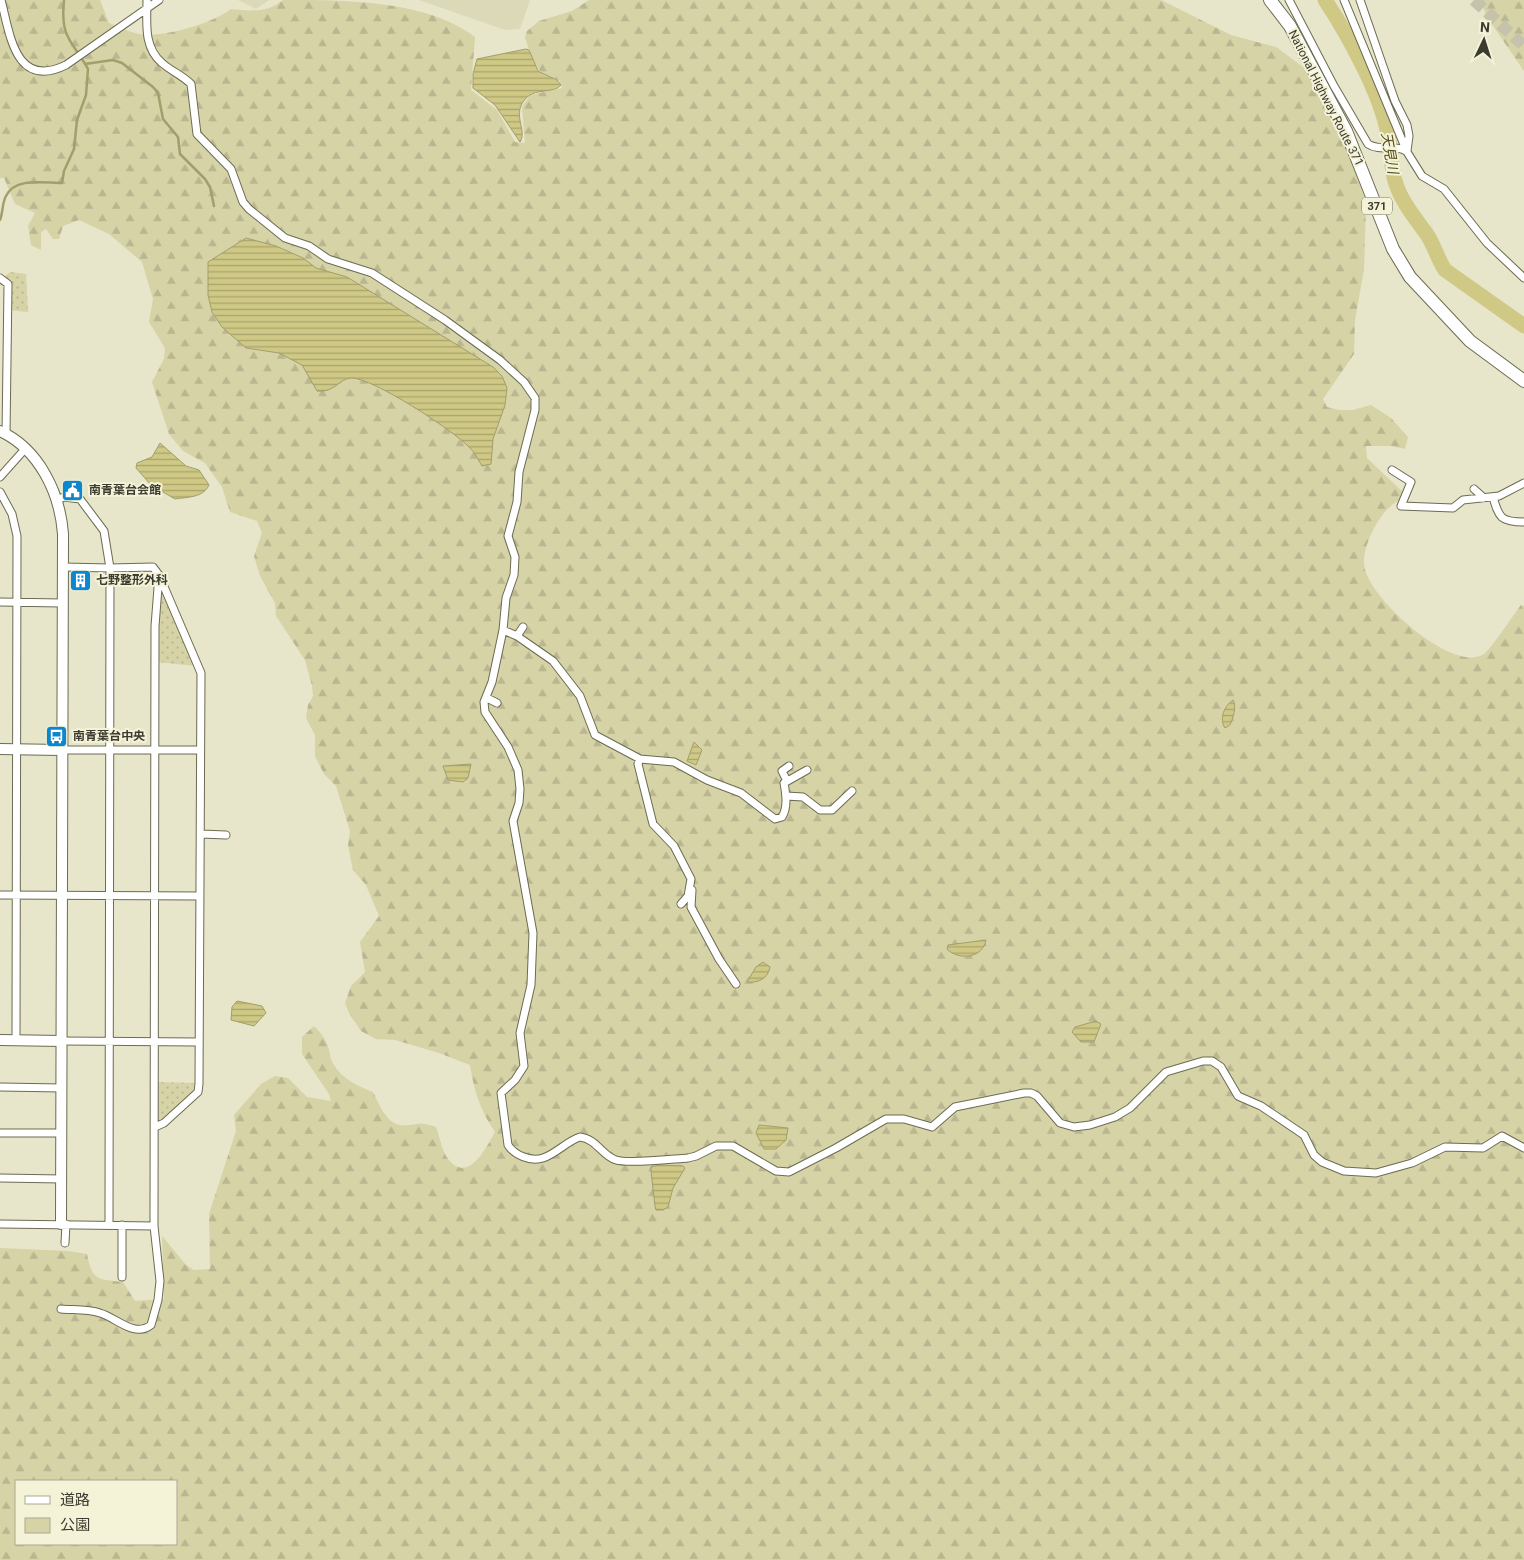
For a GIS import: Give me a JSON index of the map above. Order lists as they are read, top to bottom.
{
  "streets": {
    "highway": ["National Highway Route 371", "371"]
  },
  "water": ["天見川"],
  "places": {
    "public building": ["南青葉台会館"],
    "building": ["七野整形外科"],
    "bus stop": ["南青葉台中央"]
  },
  "legend": ["道路", "公園"],
  "north": "top"
}
